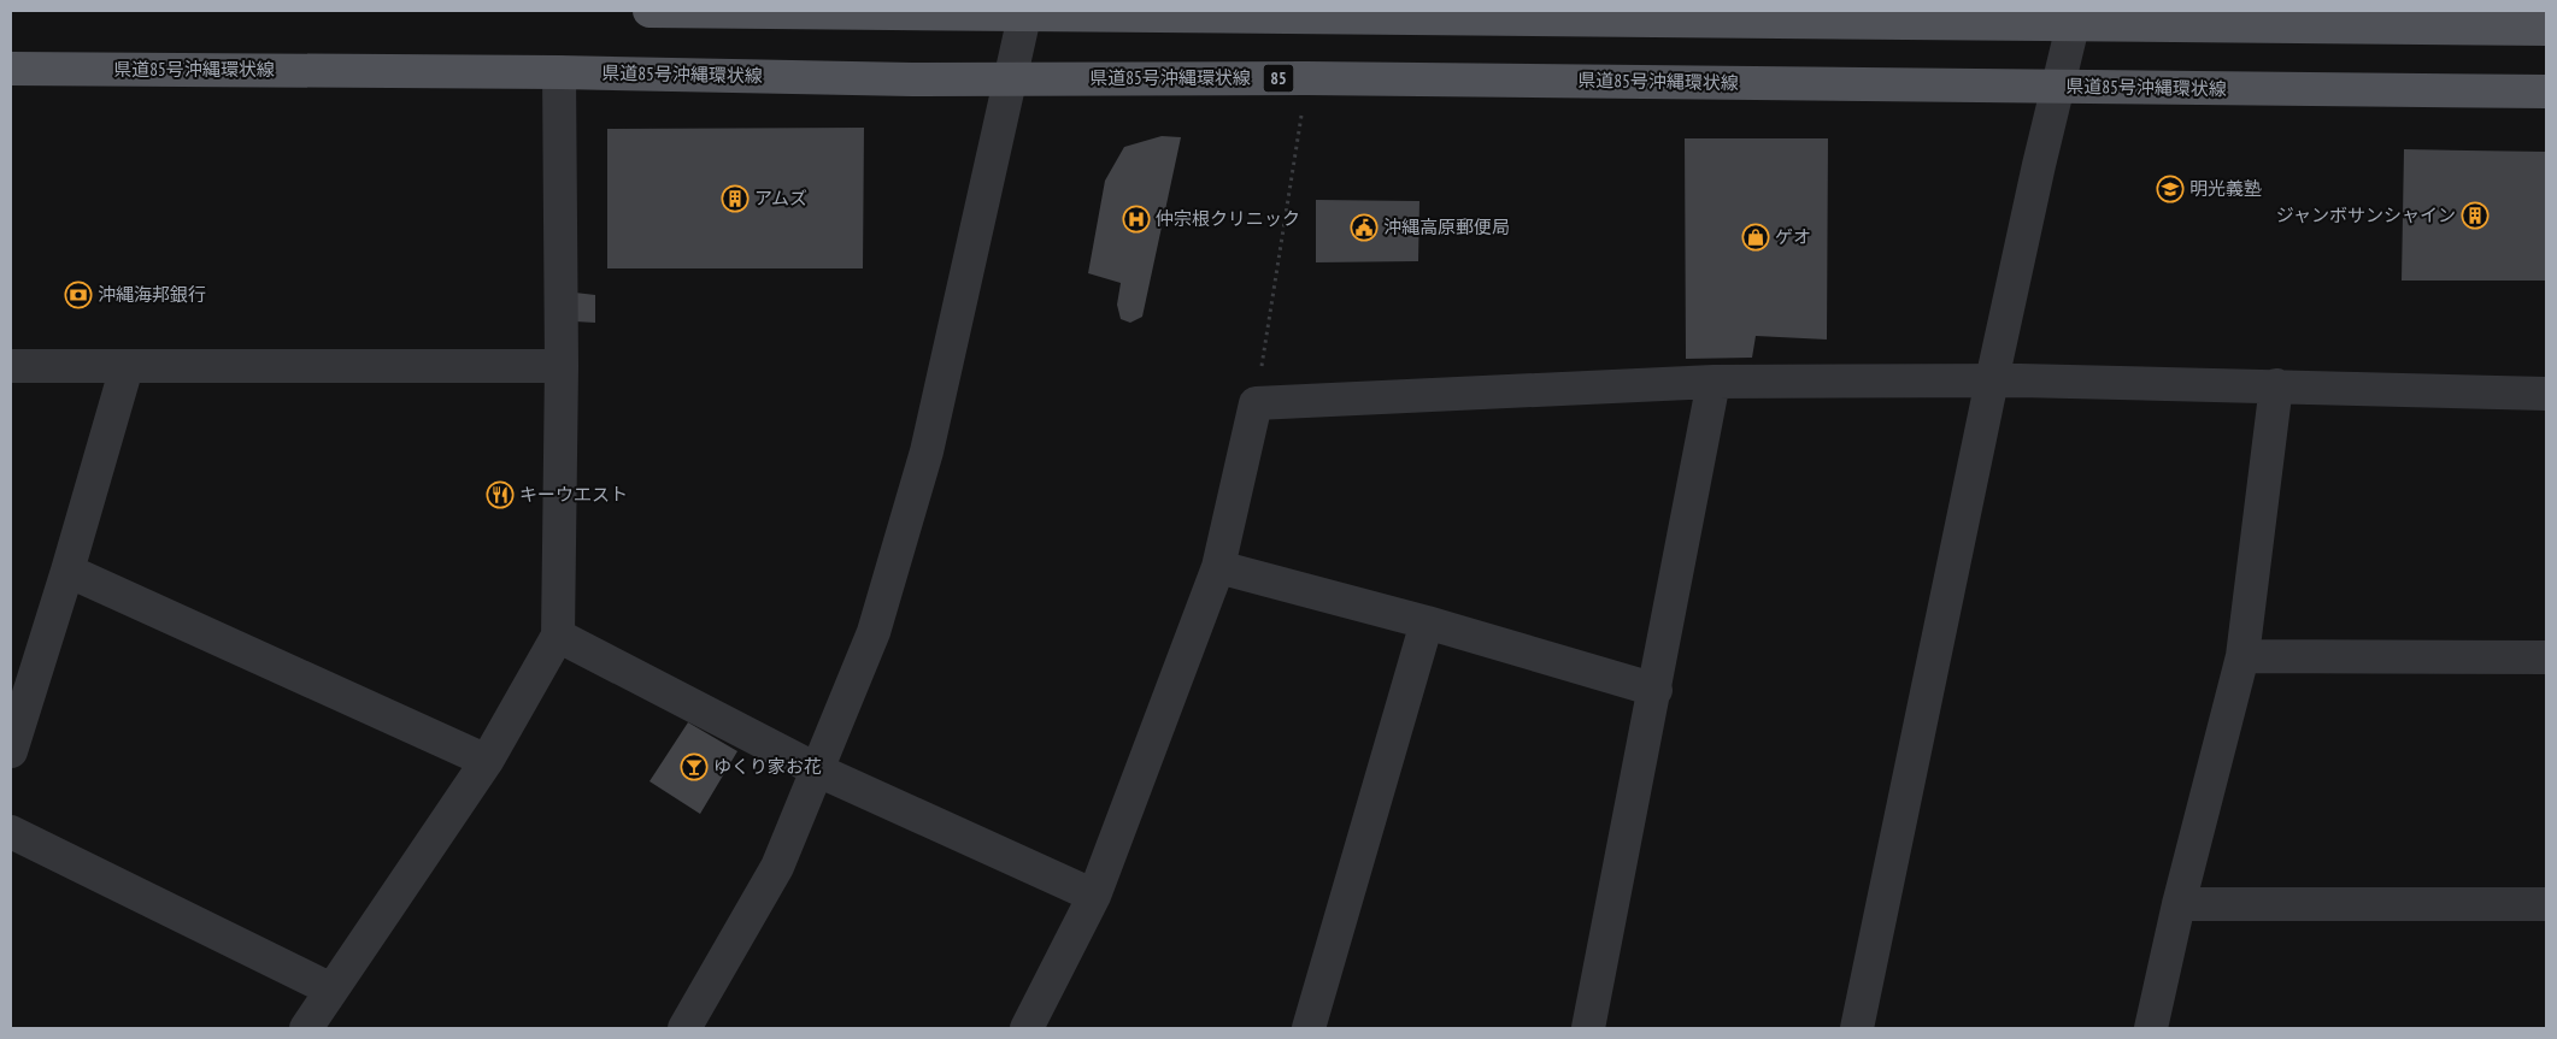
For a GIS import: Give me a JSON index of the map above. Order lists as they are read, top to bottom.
{
  "streets": {
    "main road": ["県道85号沖縄環状線", "85"]
  },
  "places": {
    "school or university": ["明光義塾"],
    "building": ["アムズ", "ジャンボサンシャイン"],
    "hospital": ["仲宗根クリニック"],
    "public building": ["沖縄高原郵便局"],
    "shop": ["ゲオ"],
    "bank": ["沖縄海邦銀行"],
    "restaurant": ["キーウエスト"],
    "bar": ["ゆくり家お花"]
  }
}
